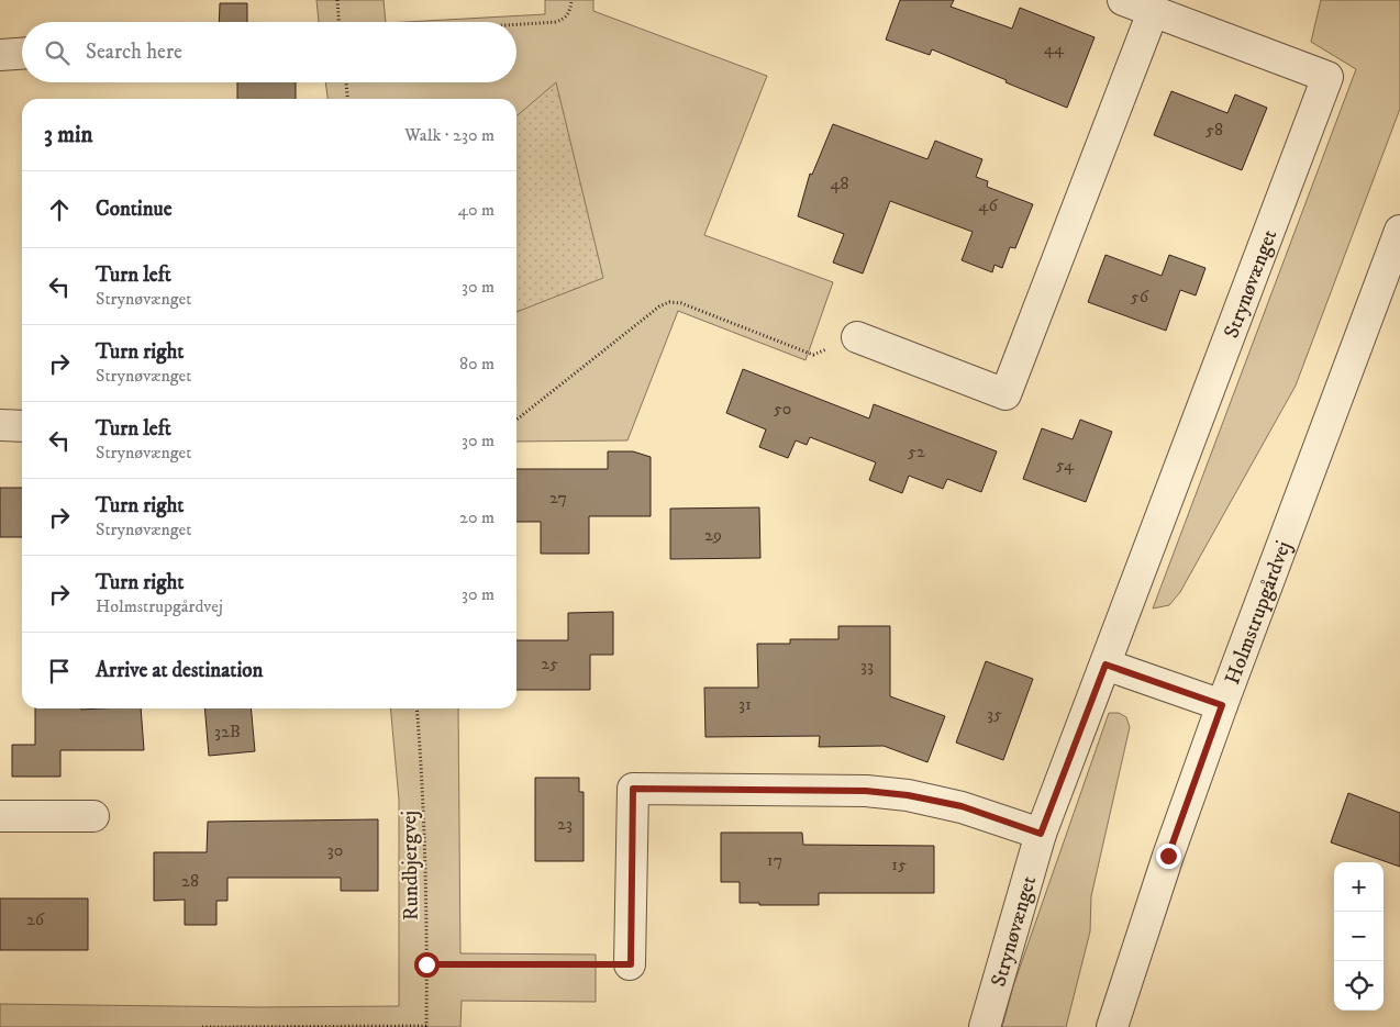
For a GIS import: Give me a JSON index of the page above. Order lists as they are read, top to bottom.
{
  "streets": {
    "street": ["Strynøvænget", "Holmstrupgårdvej"],
    "path": ["Rundbjergvej"]
  },
  "house_numbers": [
    "44",
    "58",
    "48",
    "46",
    "56",
    "50",
    "52",
    "54",
    "27",
    "29",
    "25",
    "33",
    "31",
    "35",
    "32B",
    "23",
    "30",
    "17",
    "15",
    "28",
    "26"
  ],
  "page": {
    "search": "Search here",
    "heading": ["3 min", "Walk · 230 m"],
    "list": [
      ["Continue", "40 m"],
      ["Turn left", "Strynøvænget", "30 m"],
      ["Turn right", "Strynøvænget", "80 m"],
      ["Turn left", "Strynøvænget", "30 m"],
      ["Turn right", "Strynøvænget", "20 m"],
      ["Turn right", "Holmstrupgårdvej", "30 m"],
      "Arrive at destination"
    ],
    "map_buttons": ["+", "−"]
  }
}
